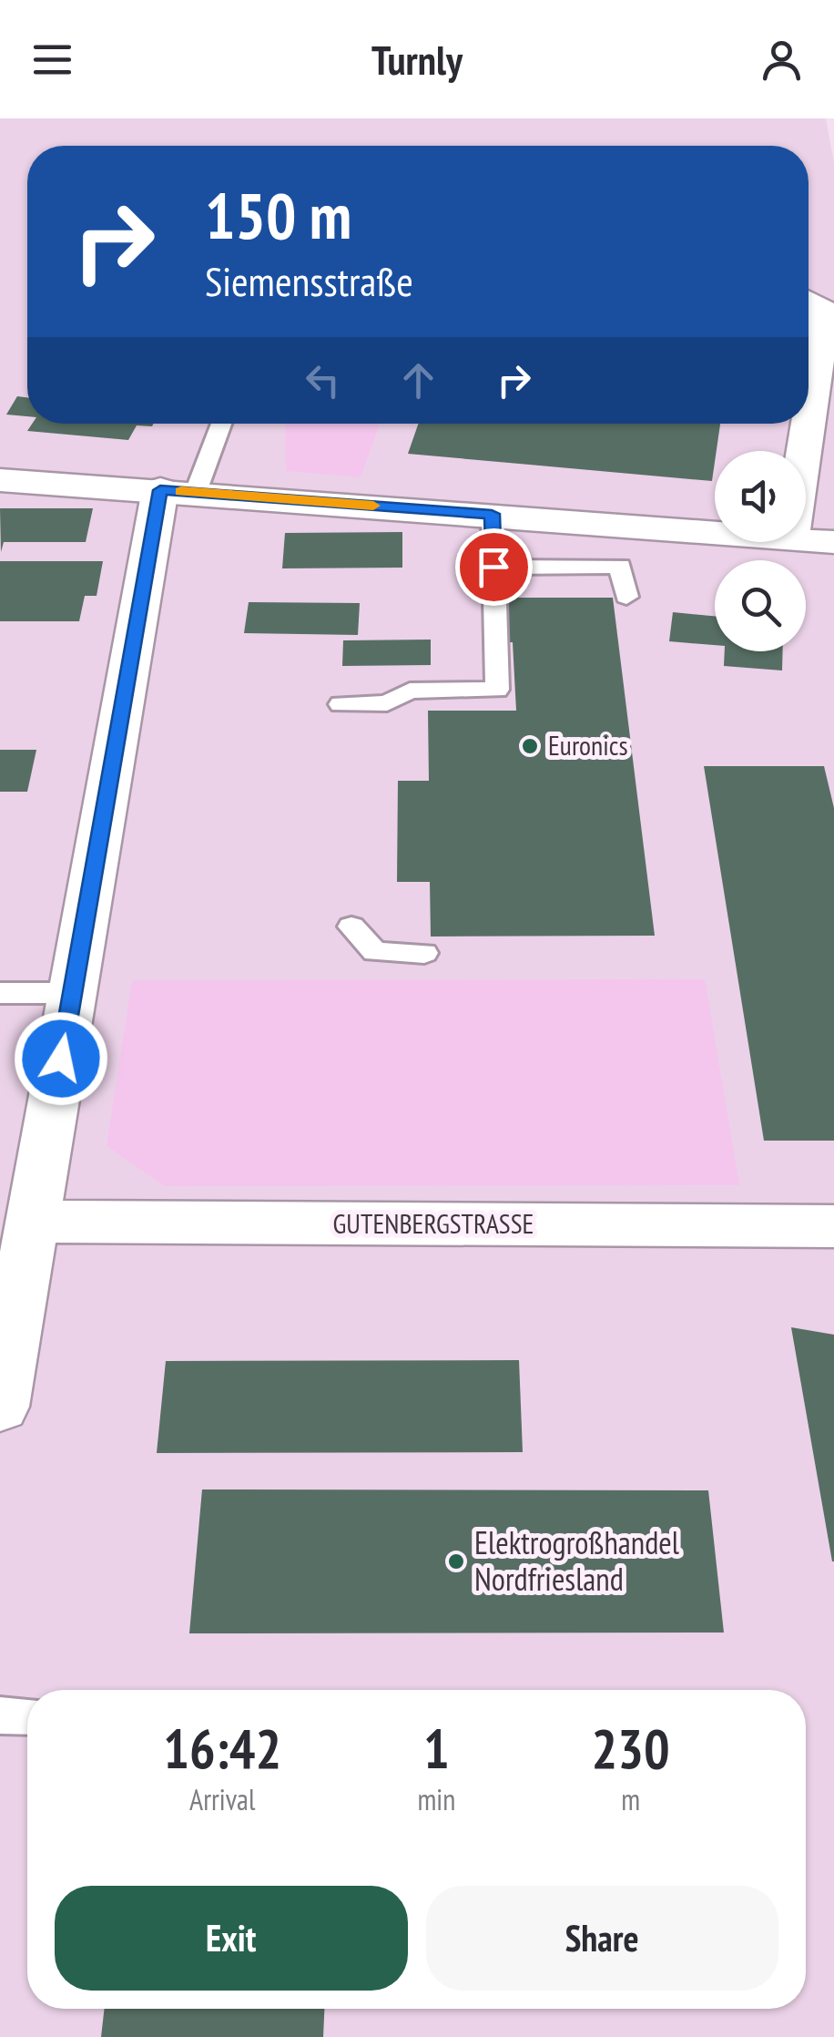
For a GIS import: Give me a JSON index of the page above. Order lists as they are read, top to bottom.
{
  "streets": {
    "street": ["GUTENBERGSTRASSE"]
  },
  "places": ["Euronics", "Elektrogroßhandel Nordfriesland"],
  "page": {
    "header": "Turnly",
    "turn": ["150 m", "Siemensstraße"],
    "eta": [
      "16:42",
      "Arrival",
      "1",
      "min",
      "230",
      "m"
    ],
    "buttons": ["Exit", "Share"]
  }
}
